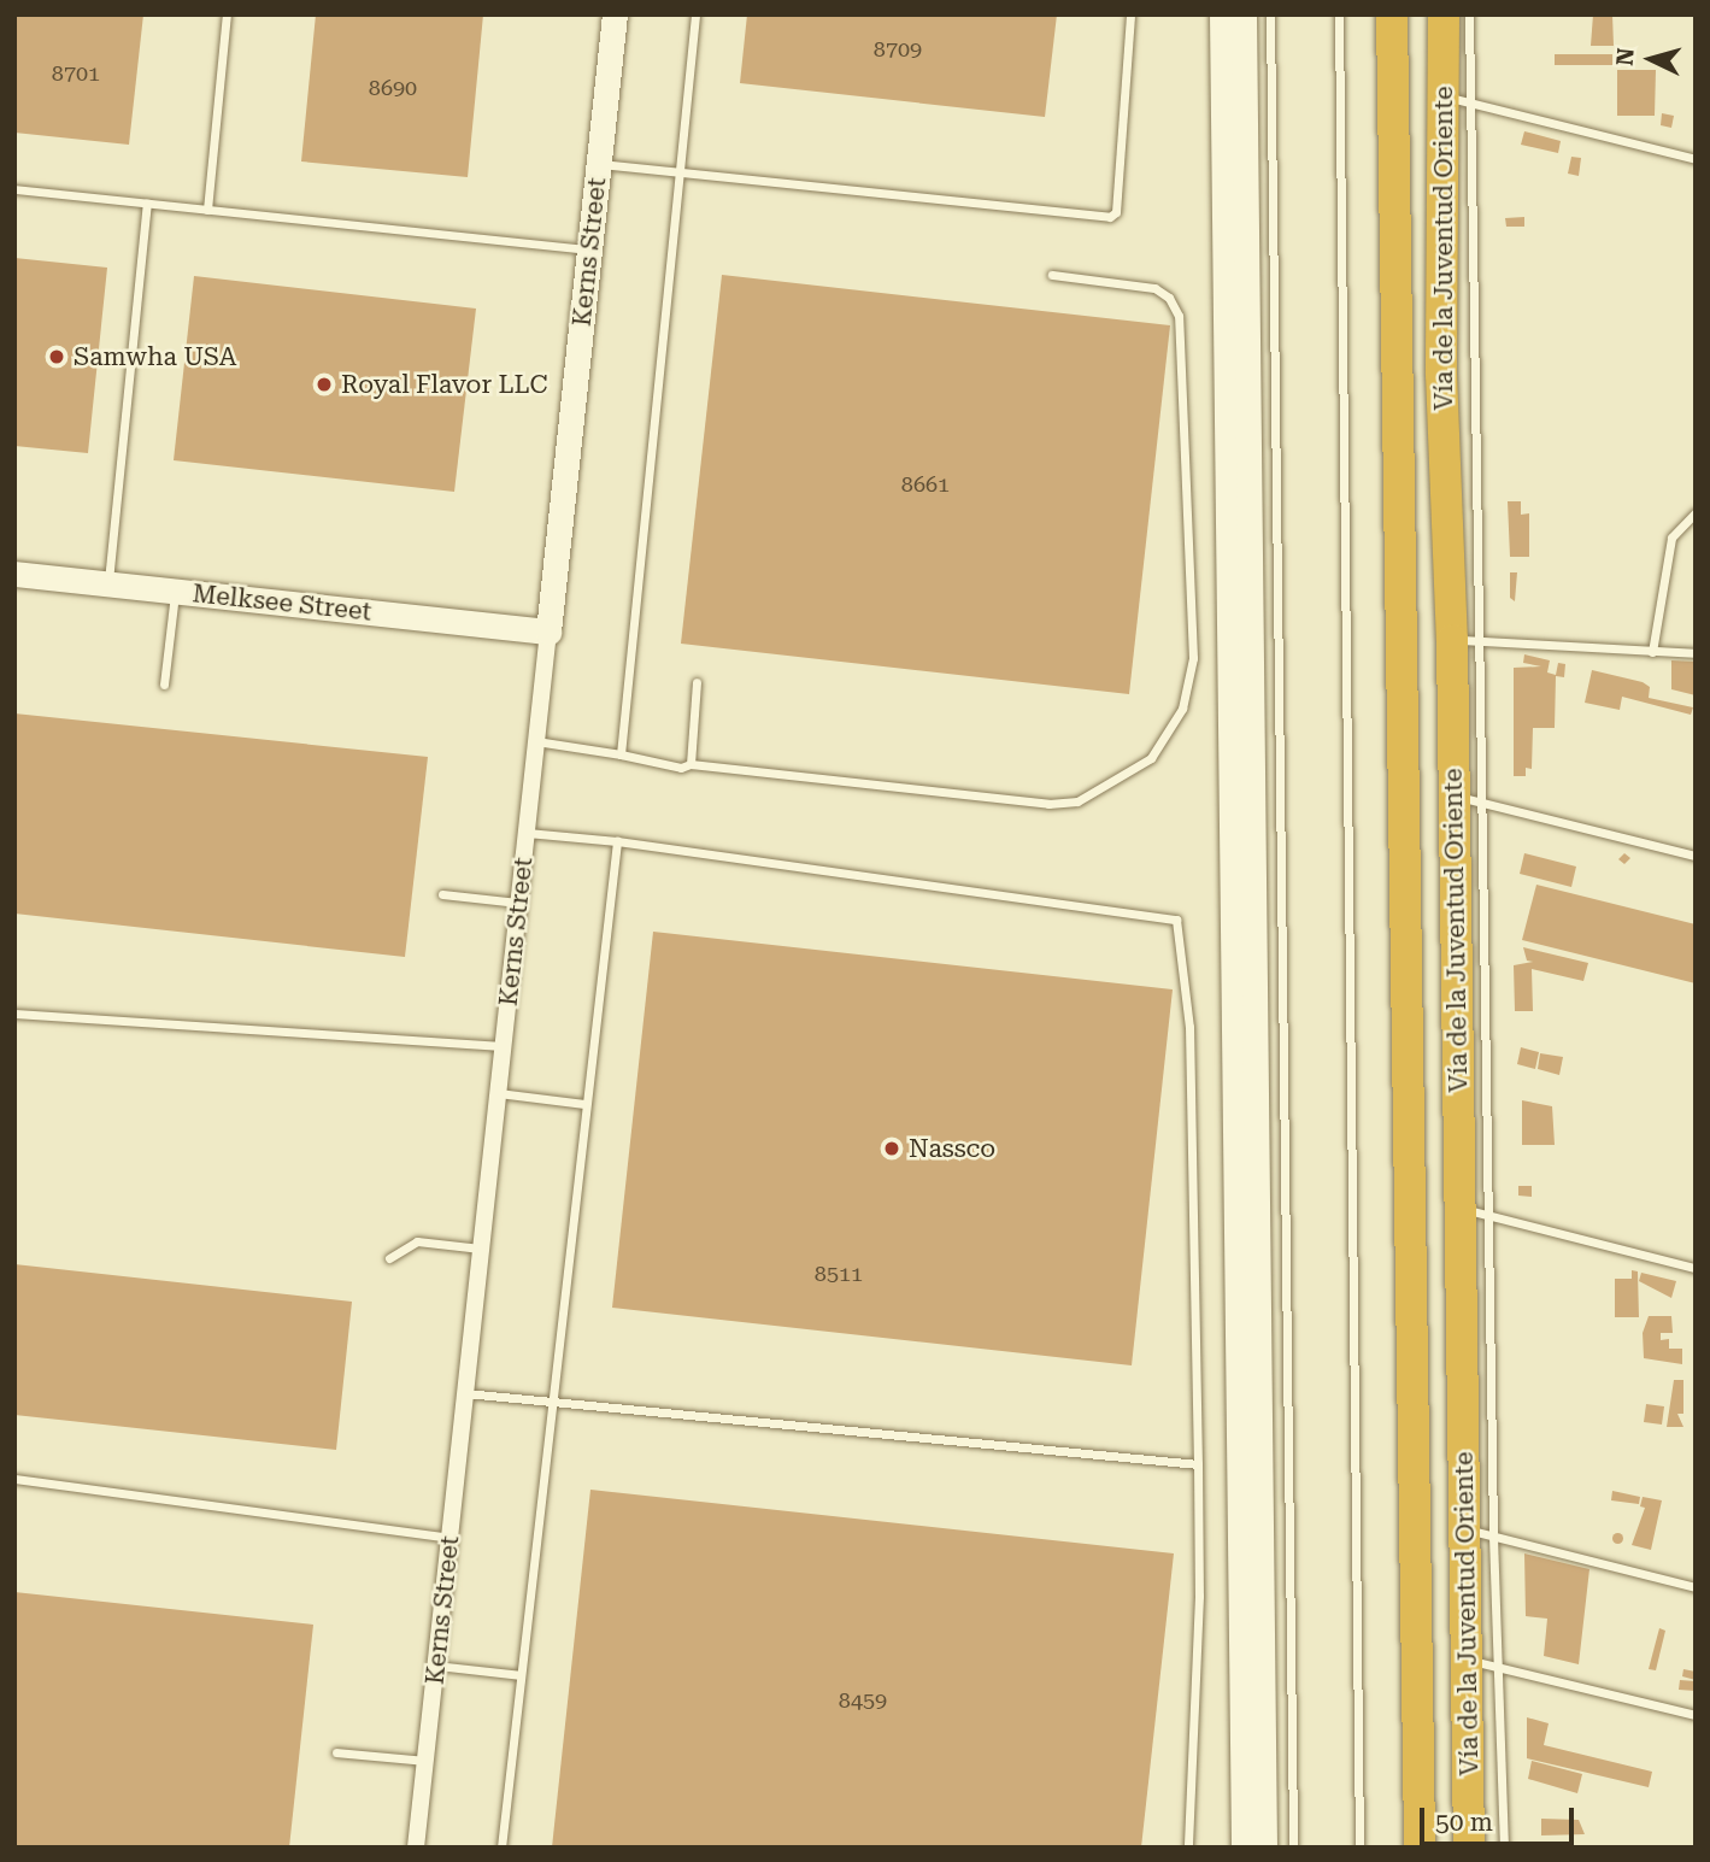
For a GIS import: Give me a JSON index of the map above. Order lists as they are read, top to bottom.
{
  "streets": {
    "highway": ["Vía de la Juventud Oriente"],
    "main road": ["Kerns Street", "Melksee Street"]
  },
  "crossings": [
    ["Kerns Street", "Melksee Street"]
  ],
  "places": ["Samwha USA", "Royal Flavor LLC", "Nassco"],
  "house_numbers": [
    "8709",
    "8701",
    "8690",
    "8661",
    "8511",
    "8459"
  ],
  "scale_bar": "50 m",
  "north": "left"
}
